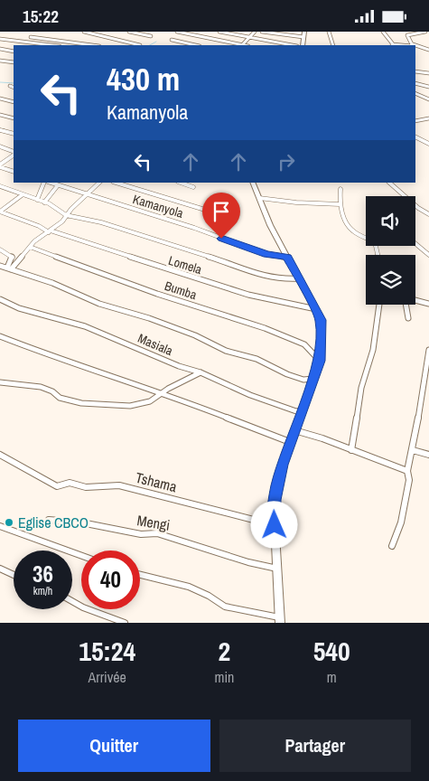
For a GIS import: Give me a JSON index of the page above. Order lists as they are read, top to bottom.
{
  "streets": {
    "street": [
      "Kamanyola",
      "Lomela",
      "Bumba",
      "Masiala",
      "Tshama",
      "Mengi"
    ]
  },
  "places": ["Eglise CBCO"],
  "page": {
    "status": "15:22",
    "turn": ["430 m", "Kamanyola"],
    "speed": "36 km/h",
    "limit": "40",
    "eta": [
      "15:24",
      "Arrivée",
      "2",
      "min",
      "540",
      "m"
    ],
    "buttons": ["Quitter", "Partager"]
  }
}
